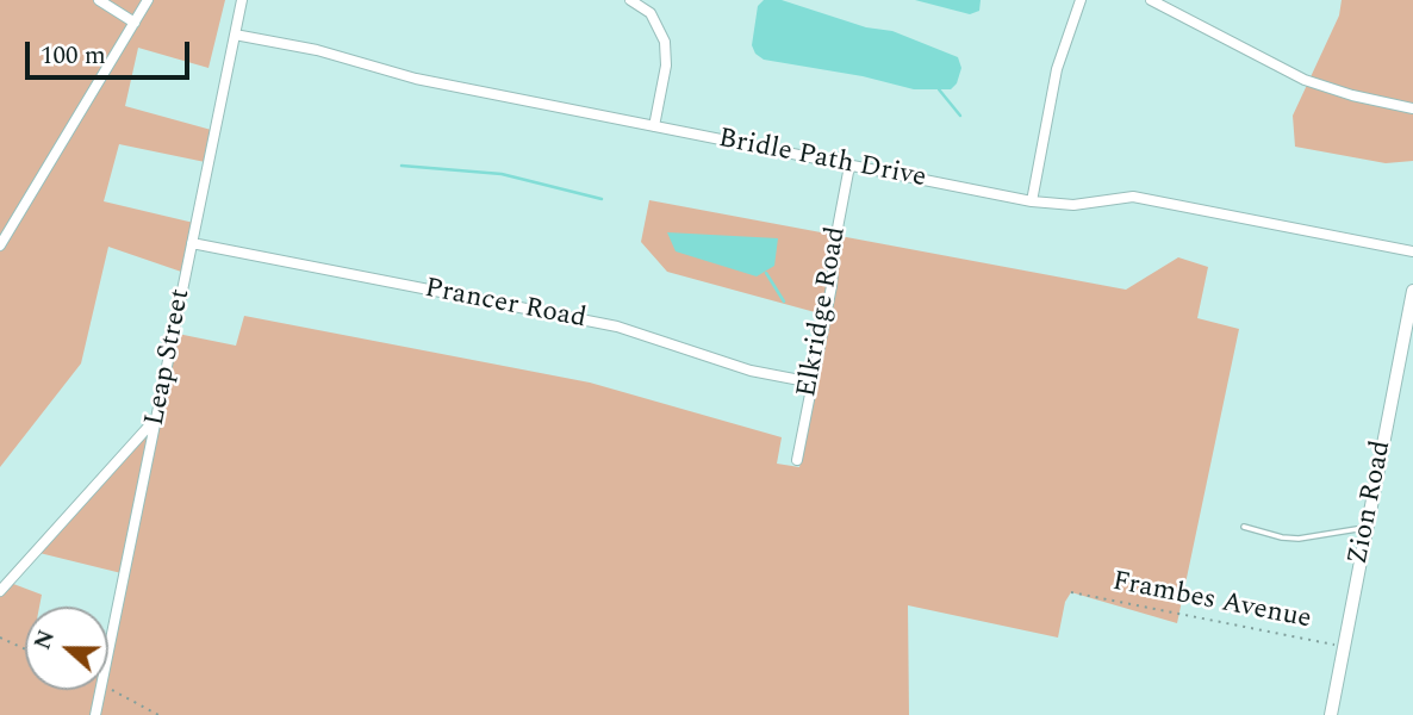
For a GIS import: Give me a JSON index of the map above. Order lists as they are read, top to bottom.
{
  "streets": {
    "street": [
      "Bridle Path Drive",
      "Prancer Road",
      "Elkridge Road",
      "Leap Street",
      "Zion Road"
    ],
    "path": ["Frambes Avenue"]
  },
  "crossings": [
    ["Bridle Path Drive", "Elkridge Road"],
    ["Bridle Path Drive", "Leap Street"],
    ["Prancer Road", "Elkridge Road"],
    ["Prancer Road", "Leap Street"],
    ["Zion Road", "Frambes Avenue"]
  ],
  "scale_bar": "100 m",
  "north": "left"
}
